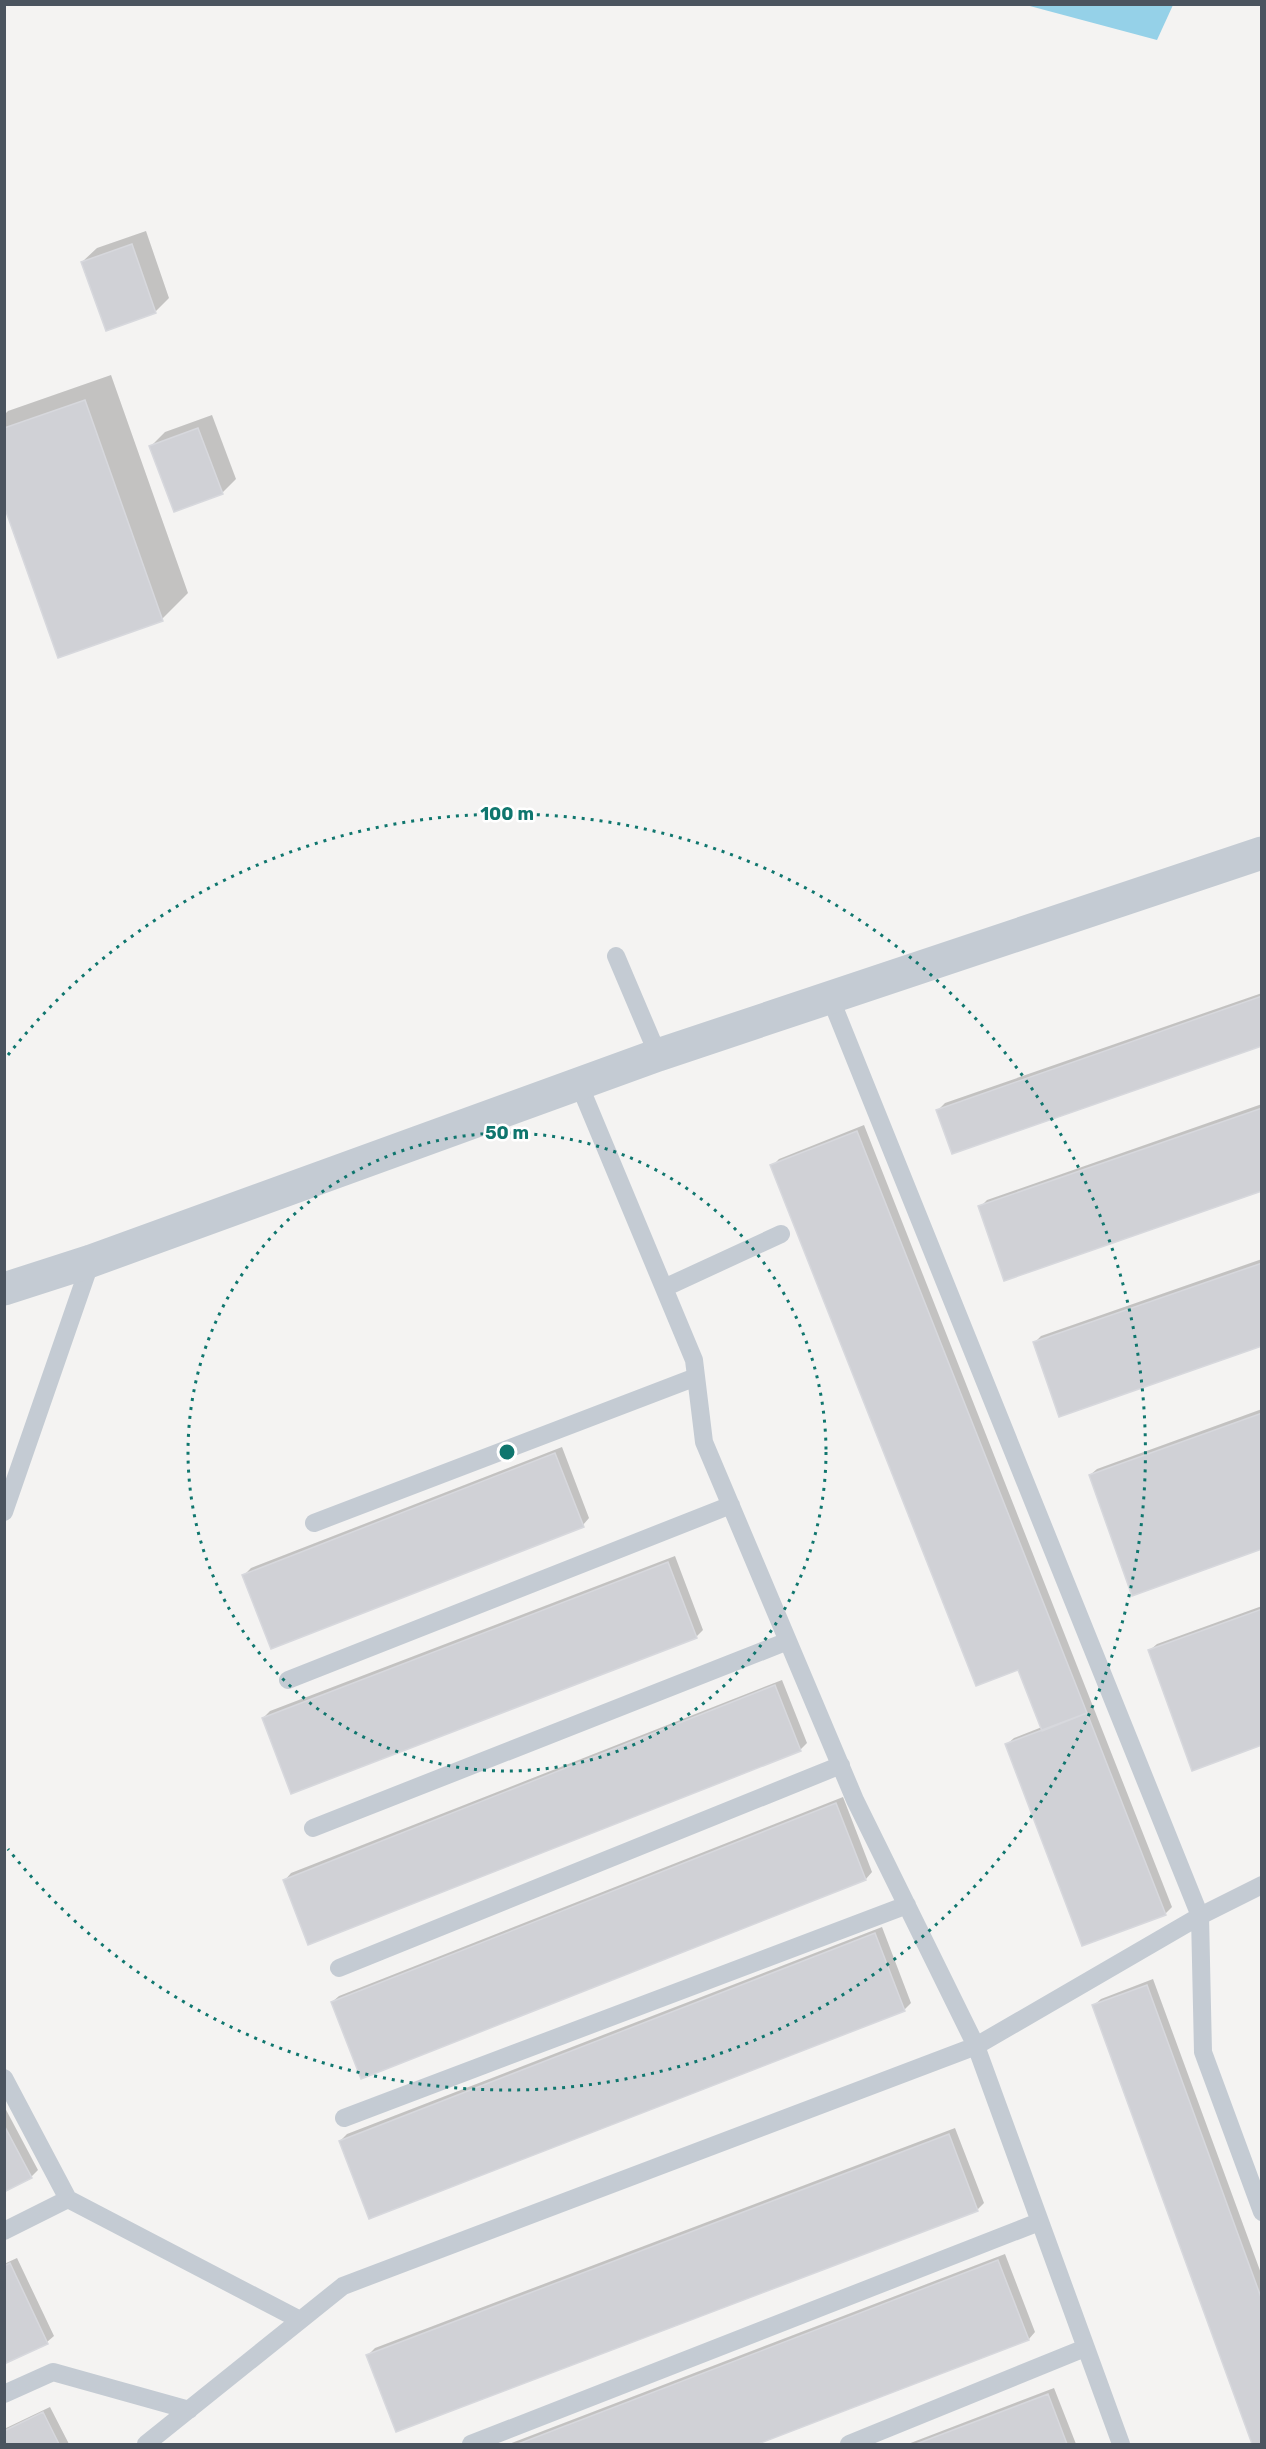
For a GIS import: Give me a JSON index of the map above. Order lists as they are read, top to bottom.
{
  "rings": ["100 m", "50 m"]
}
